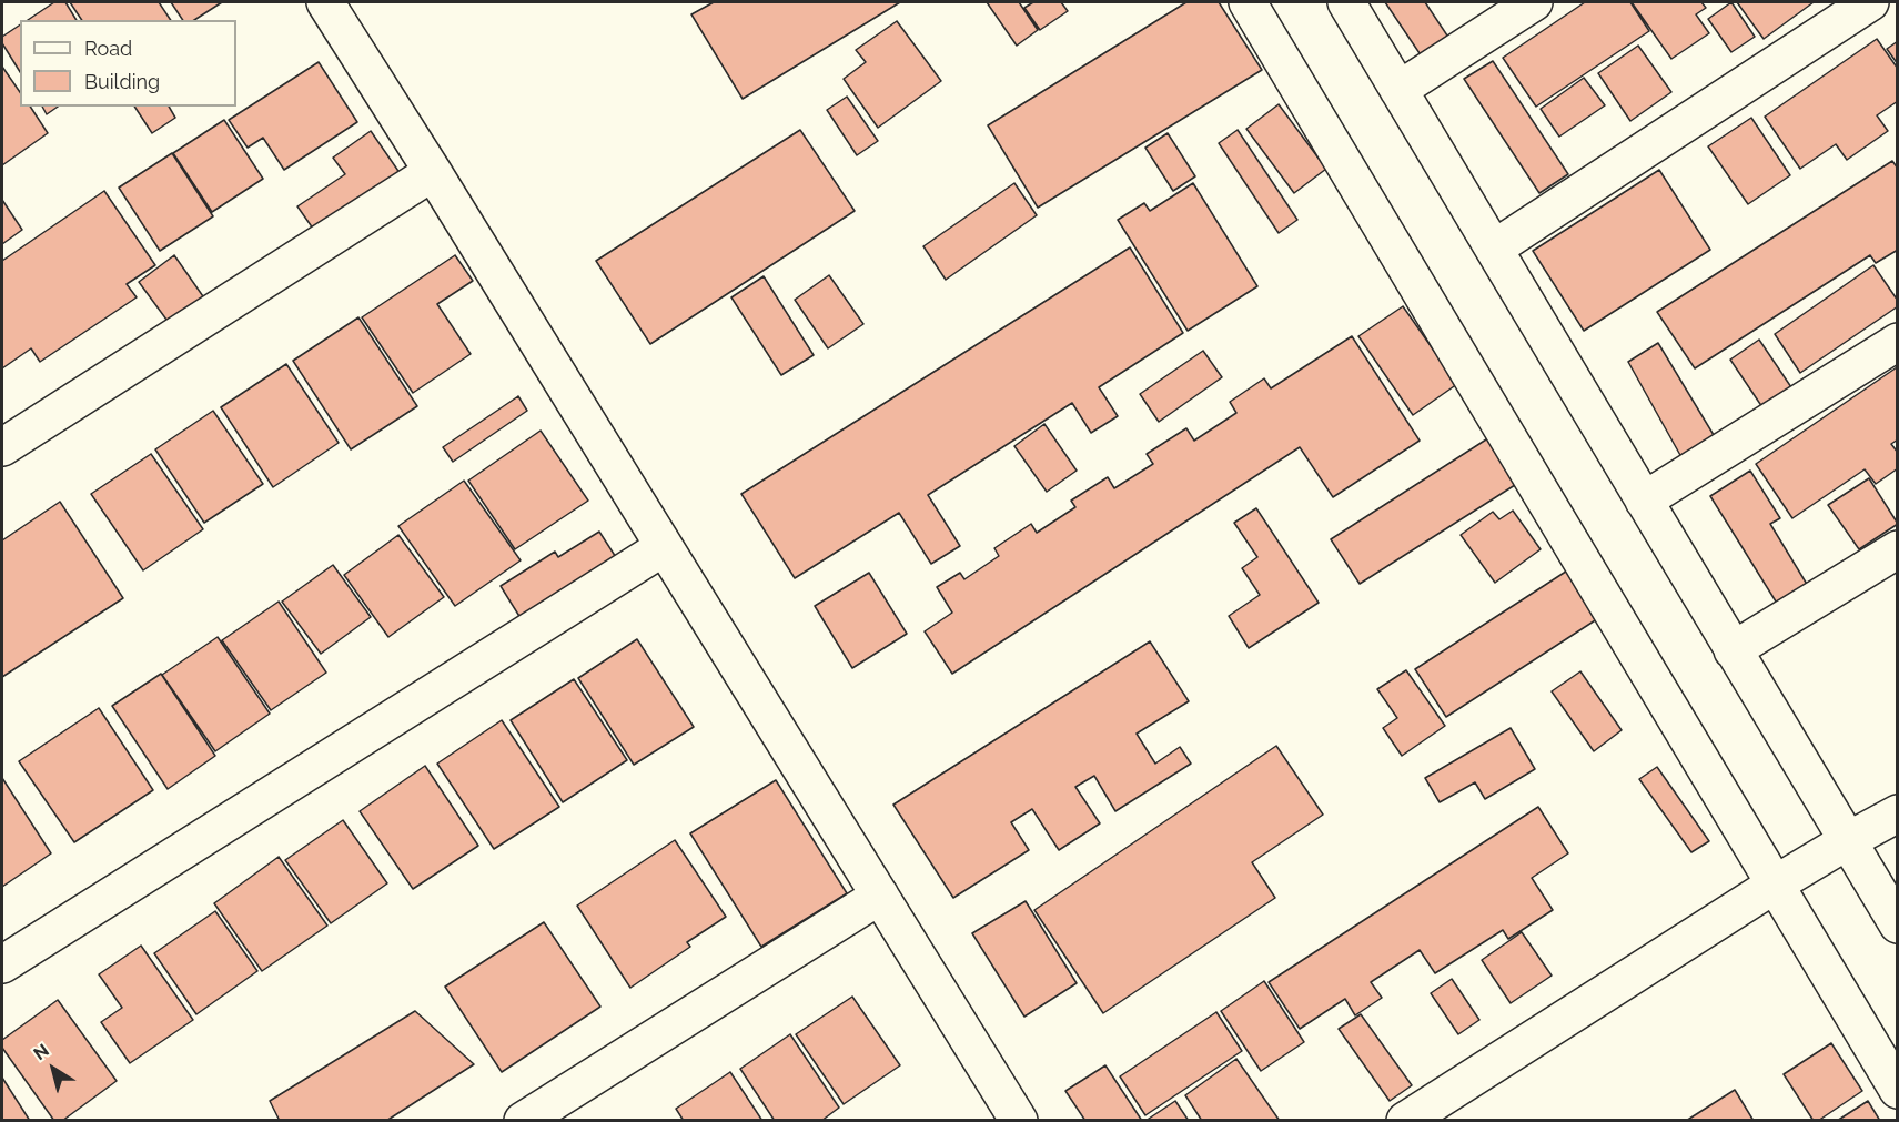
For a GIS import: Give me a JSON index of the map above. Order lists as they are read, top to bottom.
{
  "legend": ["Road", "Building"],
  "north": "top left"
}
